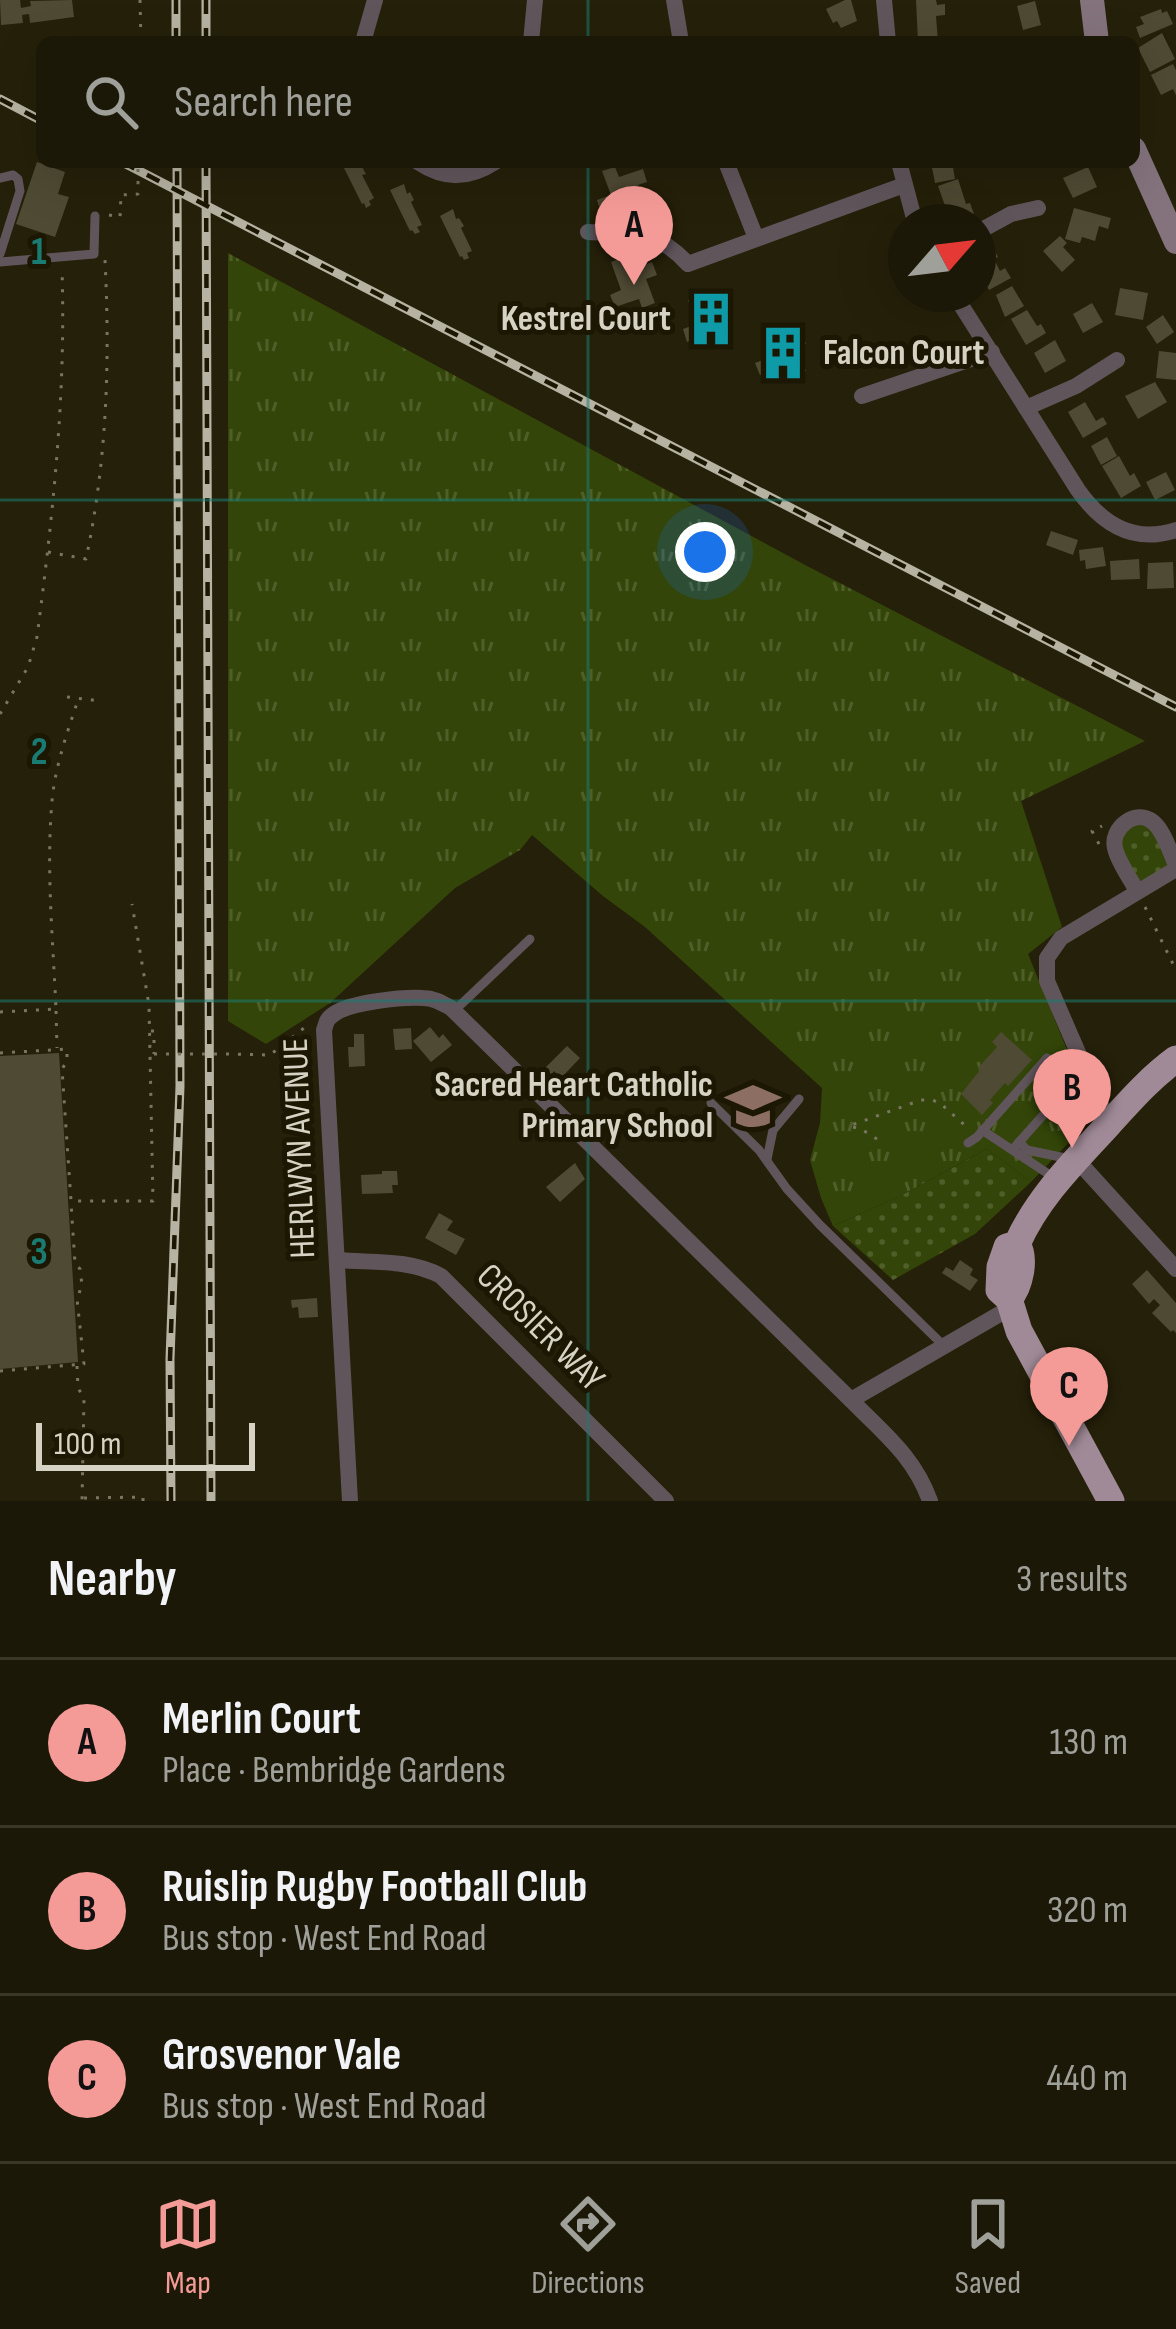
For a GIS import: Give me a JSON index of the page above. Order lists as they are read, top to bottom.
{
  "streets": {
    "street": ["HERLWYN AVENUE", "CROSIER WAY"]
  },
  "crossings": [
    ["HERLWYN AVENUE", "CROSIER WAY"]
  ],
  "places": {
    "building": ["Kestrel Court", "Falcon Court"],
    "school or university": ["Sacred Heart Catholic Primary School"]
  },
  "scale_bar": "100 m",
  "north": "top right",
  "page": {
    "search": "Search here",
    "pins": ["A", "B", "C"],
    "scale": "100 m",
    "heading": ["Nearby", "3 results"],
    "list": [
      {
        "mark": "A",
        "name": "Merlin Court",
        "note": "Place · Bembridge Gardens",
        "value": "130 m"
      },
      {
        "mark": "B",
        "name": "Ruislip Rugby Football Club",
        "note": "Bus stop · West End Road",
        "value": "320 m"
      },
      {
        "mark": "C",
        "name": "Grosvenor Vale",
        "note": "Bus stop · West End Road",
        "value": "440 m"
      }
    ],
    "nav": ["Map", "Directions", "Saved"]
  },
  "grid": {
    "rows": ["1", "2", "3"]
  }
}
